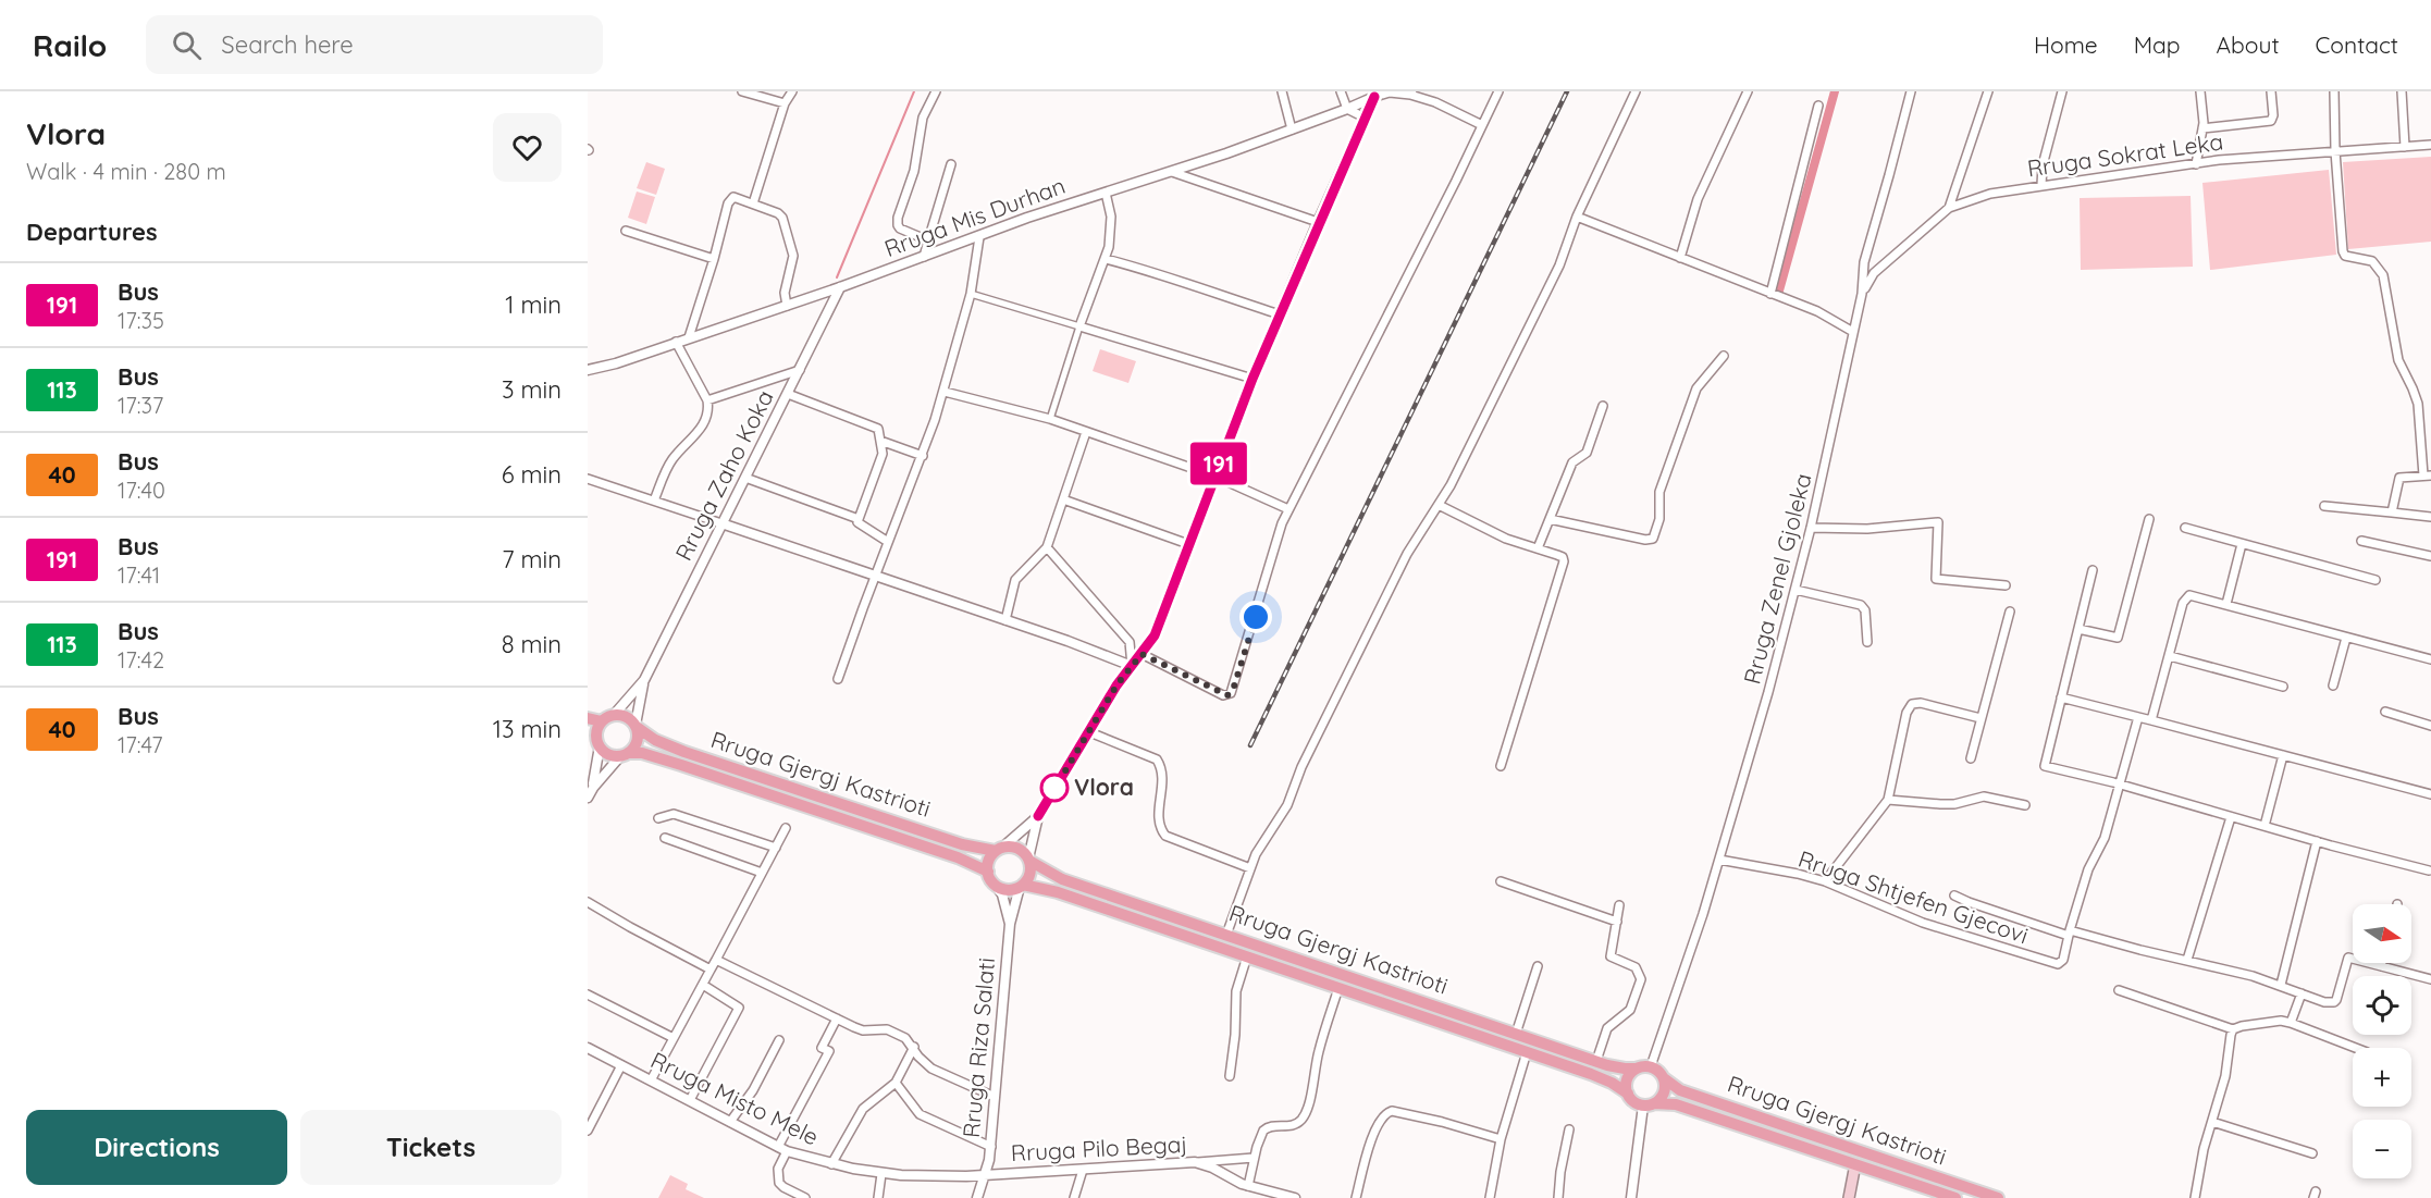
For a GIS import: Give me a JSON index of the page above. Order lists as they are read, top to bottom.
{
  "streets": {
    "main road": ["Rruga Gjergj Kastrioti"],
    "street": [
      "Rruga Sokrat Leka",
      "Rruga Mis Durhan",
      "Rruga Zaho Koka",
      "Rruga Zenel Gjoleka",
      "Rruga Shtjefen Gjecovi",
      "Rruga Riza Salati",
      "Rruga Misto Mele",
      "Rruga Pilo Begaj"
    ]
  },
  "crossings": [
    ["Rruga Sokrat Leka", "Rruga Zenel Gjoleka"],
    ["Rruga Mis Durhan", "Rruga Zaho Koka"],
    ["Rruga Zenel Gjoleka", "Rruga Gjergj Kastrioti"],
    ["Rruga Zenel Gjoleka", "Rruga Shtjefen Gjecovi"],
    ["Rruga Riza Salati", "Rruga Misto Mele"],
    ["Rruga Riza Salati", "Rruga Pilo Begaj"],
    ["Rruga Misto Mele", "Rruga Pilo Begaj"]
  ],
  "places": ["Vlora"],
  "lines": ["bus line 191"],
  "north": "right",
  "page": {
    "header": "Railo",
    "search": "Search here",
    "nav": [
      "Home",
      "Map",
      "About",
      "Contact"
    ],
    "heading": [
      ["Vlora", "Walk · 4 min · 280 m"],
      "Departures"
    ],
    "on_map": "191",
    "list": [
      {
        "mark": "191",
        "name": "Bus",
        "note": "17:35",
        "value": "1 min"
      },
      {
        "mark": "113",
        "name": "Bus",
        "note": "17:37",
        "value": "3 min"
      },
      {
        "mark": "40",
        "name": "Bus",
        "note": "17:40",
        "value": "6 min"
      },
      {
        "mark": "191",
        "name": "Bus",
        "note": "17:41",
        "value": "7 min"
      },
      {
        "mark": "113",
        "name": "Bus",
        "note": "17:42",
        "value": "8 min"
      },
      {
        "mark": "40",
        "name": "Bus",
        "note": "17:47",
        "value": "13 min"
      }
    ],
    "map_buttons": ["+", "−"],
    "buttons": ["Directions", "Tickets"]
  }
}
